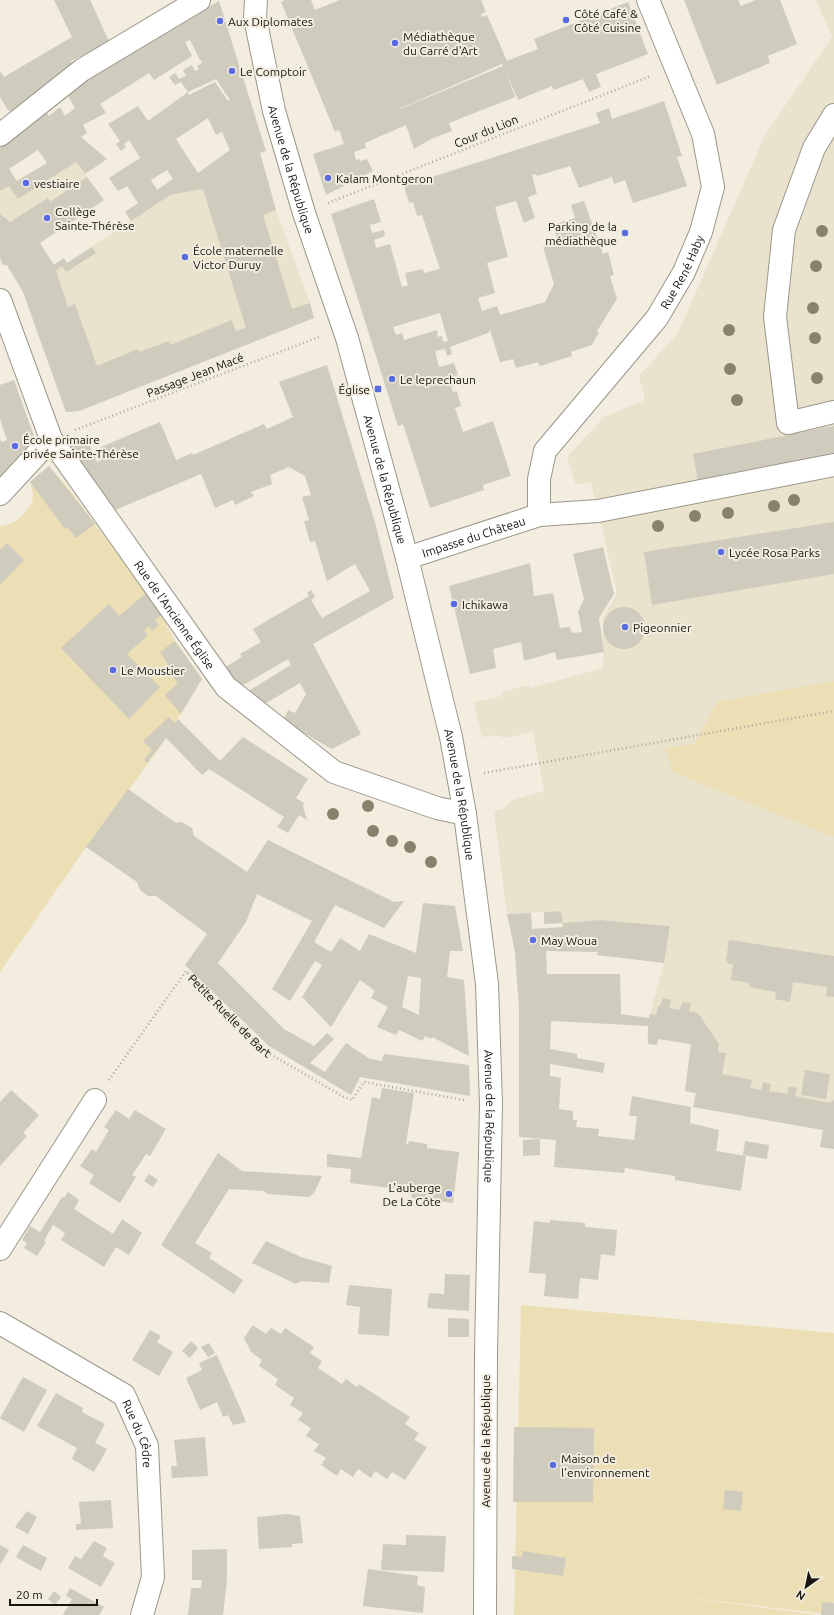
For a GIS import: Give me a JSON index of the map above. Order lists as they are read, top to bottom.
{
  "streets": {
    "street": [
      "Avenue de la République",
      "Rue René Haby",
      "Impasse du Château",
      "Rue de l'Ancienne Église",
      "Rue du Cèdre"
    ],
    "path": ["Cour du Lion", "Passage Jean Macé", "Petite Ruelle de Bart"]
  },
  "crossings": [
    ["Cour du Lion", "Avenue de la République"],
    ["Cour du Lion", "Rue René Haby"],
    ["Avenue de la République", "Passage Jean Macé"],
    ["Avenue de la République", "Impasse du Château"],
    ["Avenue de la République", "Rue de l'Ancienne Église"],
    ["Avenue de la République", "Petite Ruelle de Bart"],
    ["Rue René Haby", "Impasse du Château"],
    ["Passage Jean Macé", "Rue de l'Ancienne Église"]
  ],
  "places": {
    "other": [
      "Côté Café & Côté Cuisine",
      "Aux Diplomates",
      "Médiathèque du Carré d'Art",
      "Le Comptoir",
      "Kalam Montgeron",
      "vestiaire",
      "Collège Sainte-Thérèse",
      "Parking de la médiathèque",
      "École maternelle Victor Duruy",
      "Le leprechaun",
      "École primaire privée Sainte-Thérèse",
      "Lycée Rosa Parks",
      "Ichikawa",
      "Pigeonnier",
      "Le Moustier",
      "May Woua",
      "L'auberge De La Côte",
      "Maison de l'environnement"
    ],
    "transit": ["Église"]
  },
  "scale_bar": "20 m",
  "north": "bottom left"
}
